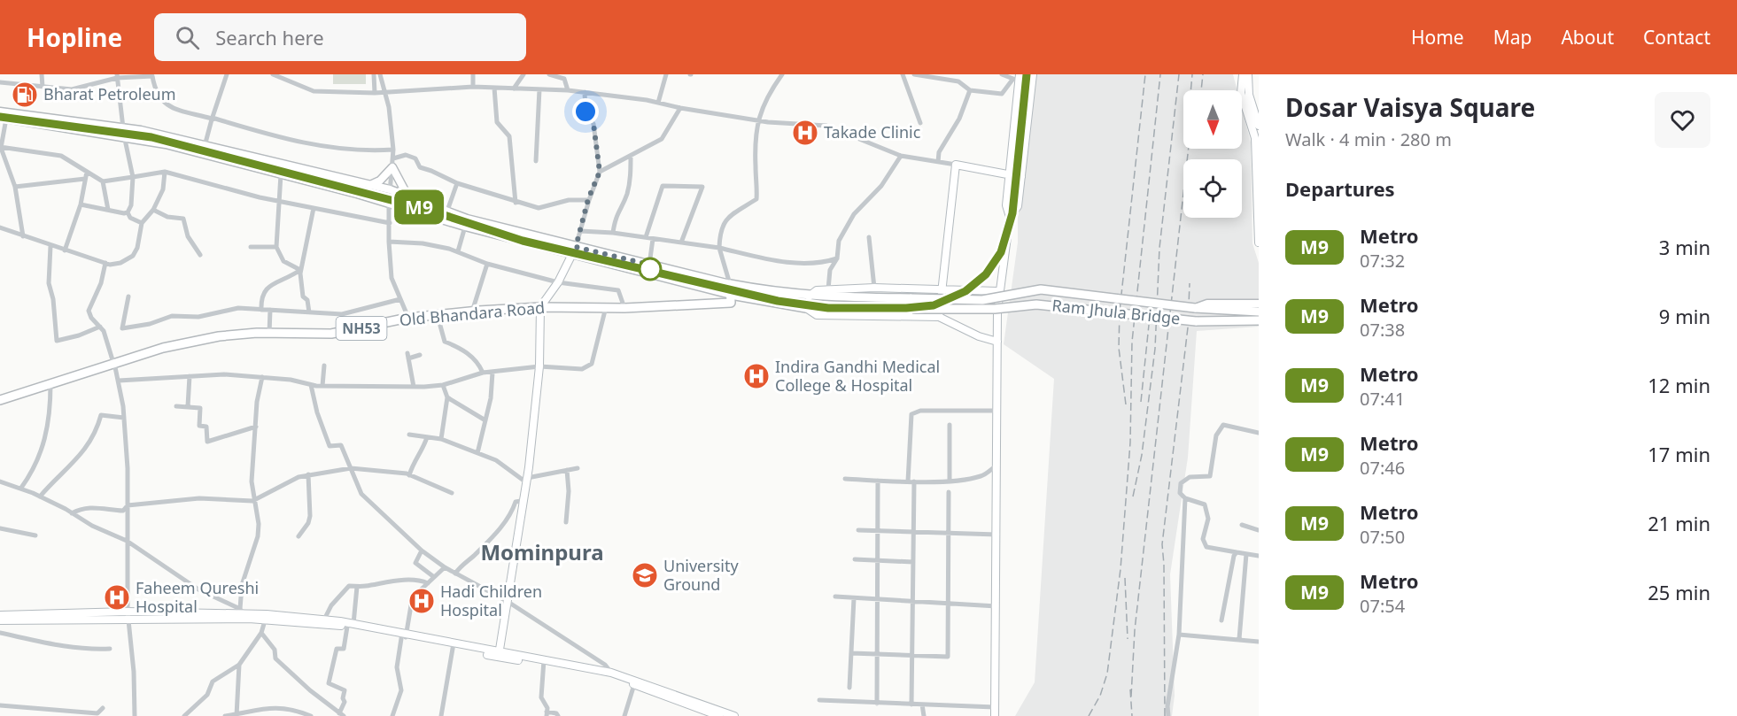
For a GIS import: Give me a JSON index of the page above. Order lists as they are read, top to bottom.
{
  "streets": {
    "highway": ["Ram Jhula Bridge", "Old Bhandara Road", "NH53"]
  },
  "crossings": [
    ["Ram Jhula Bridge", "NH53"],
    ["Old Bhandara Road", "NH53"]
  ],
  "districts": ["Mominpura"],
  "places": {
    "fuel station": ["Bharat Petroleum"],
    "hospital": [
      "Takade Clinic",
      "Indira Gandhi Medical College & Hospital",
      "Faheem Qureshi Hospital",
      "Hadi Children Hospital"
    ],
    "school or university": ["University Ground"]
  },
  "lines": ["metro line M9"],
  "north": "bottom",
  "page": {
    "header": "Hopline",
    "search": "Search here",
    "nav": [
      "Home",
      "Map",
      "About",
      "Contact"
    ],
    "on_map": "M9",
    "heading": [
      ["Dosar Vaisya Square", "Walk · 4 min · 280 m"],
      "Departures"
    ],
    "list": [
      {
        "mark": "M9",
        "name": "Metro",
        "note": "07:32",
        "value": "3 min"
      },
      {
        "mark": "M9",
        "name": "Metro",
        "note": "07:38",
        "value": "9 min"
      },
      {
        "mark": "M9",
        "name": "Metro",
        "note": "07:41",
        "value": "12 min"
      },
      {
        "mark": "M9",
        "name": "Metro",
        "note": "07:46",
        "value": "17 min"
      },
      {
        "mark": "M9",
        "name": "Metro",
        "note": "07:50",
        "value": "21 min"
      },
      {
        "mark": "M9",
        "name": "Metro",
        "note": "07:54",
        "value": "25 min"
      }
    ]
  }
}
